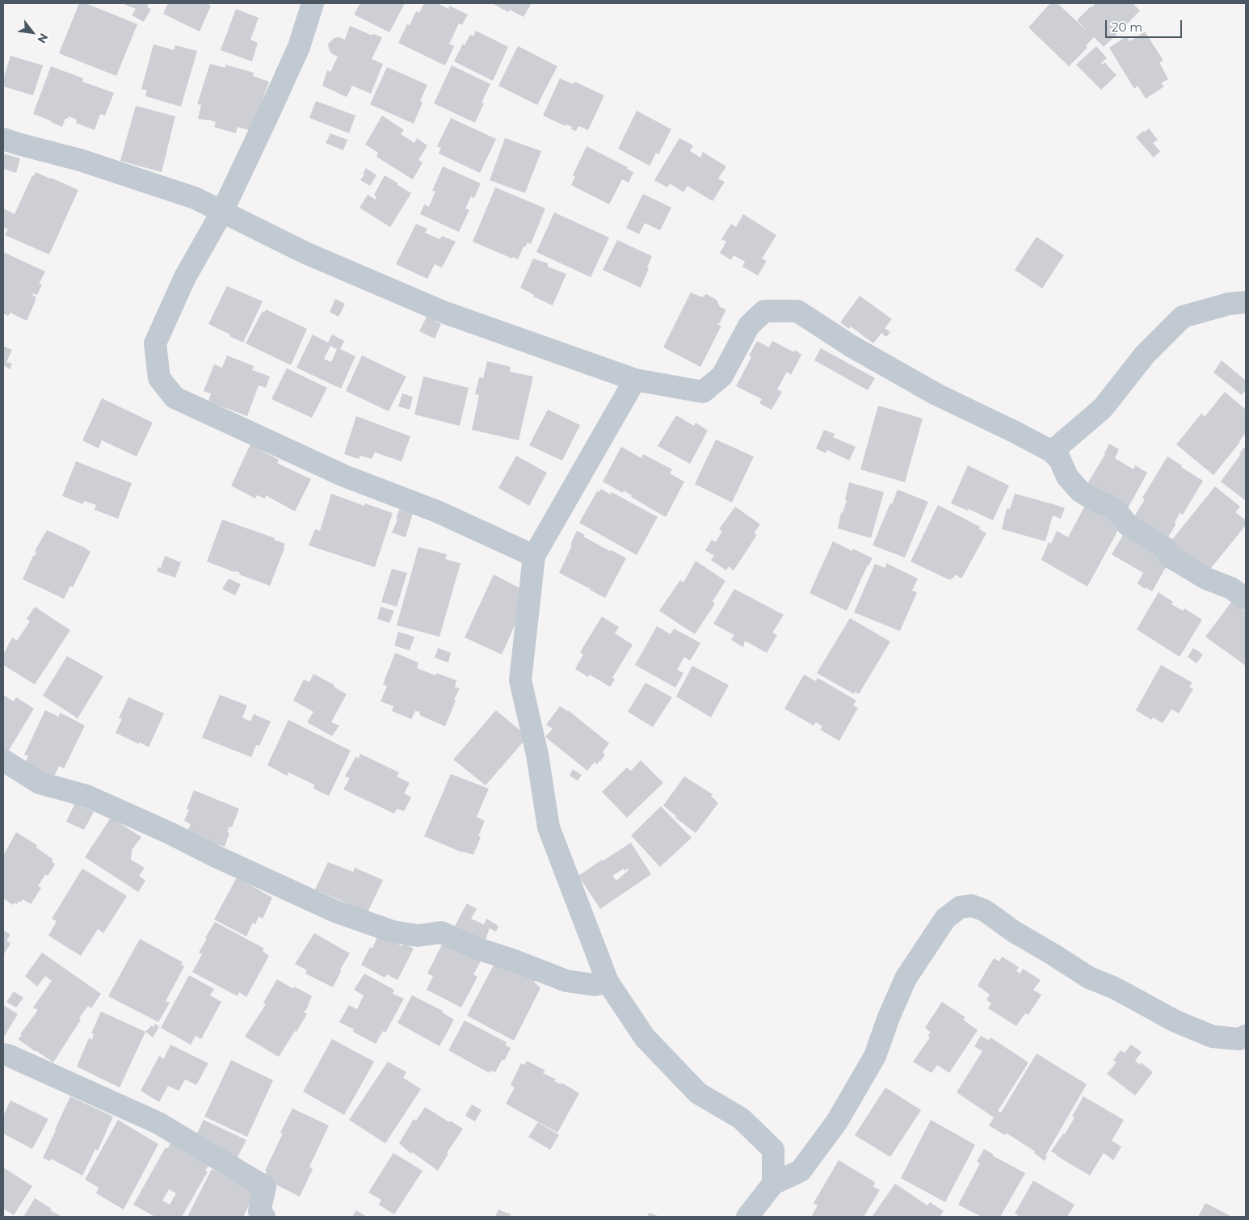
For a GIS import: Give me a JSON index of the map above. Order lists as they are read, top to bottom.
{
  "scale_bar": "20 m",
  "north": "bottom right"
}
